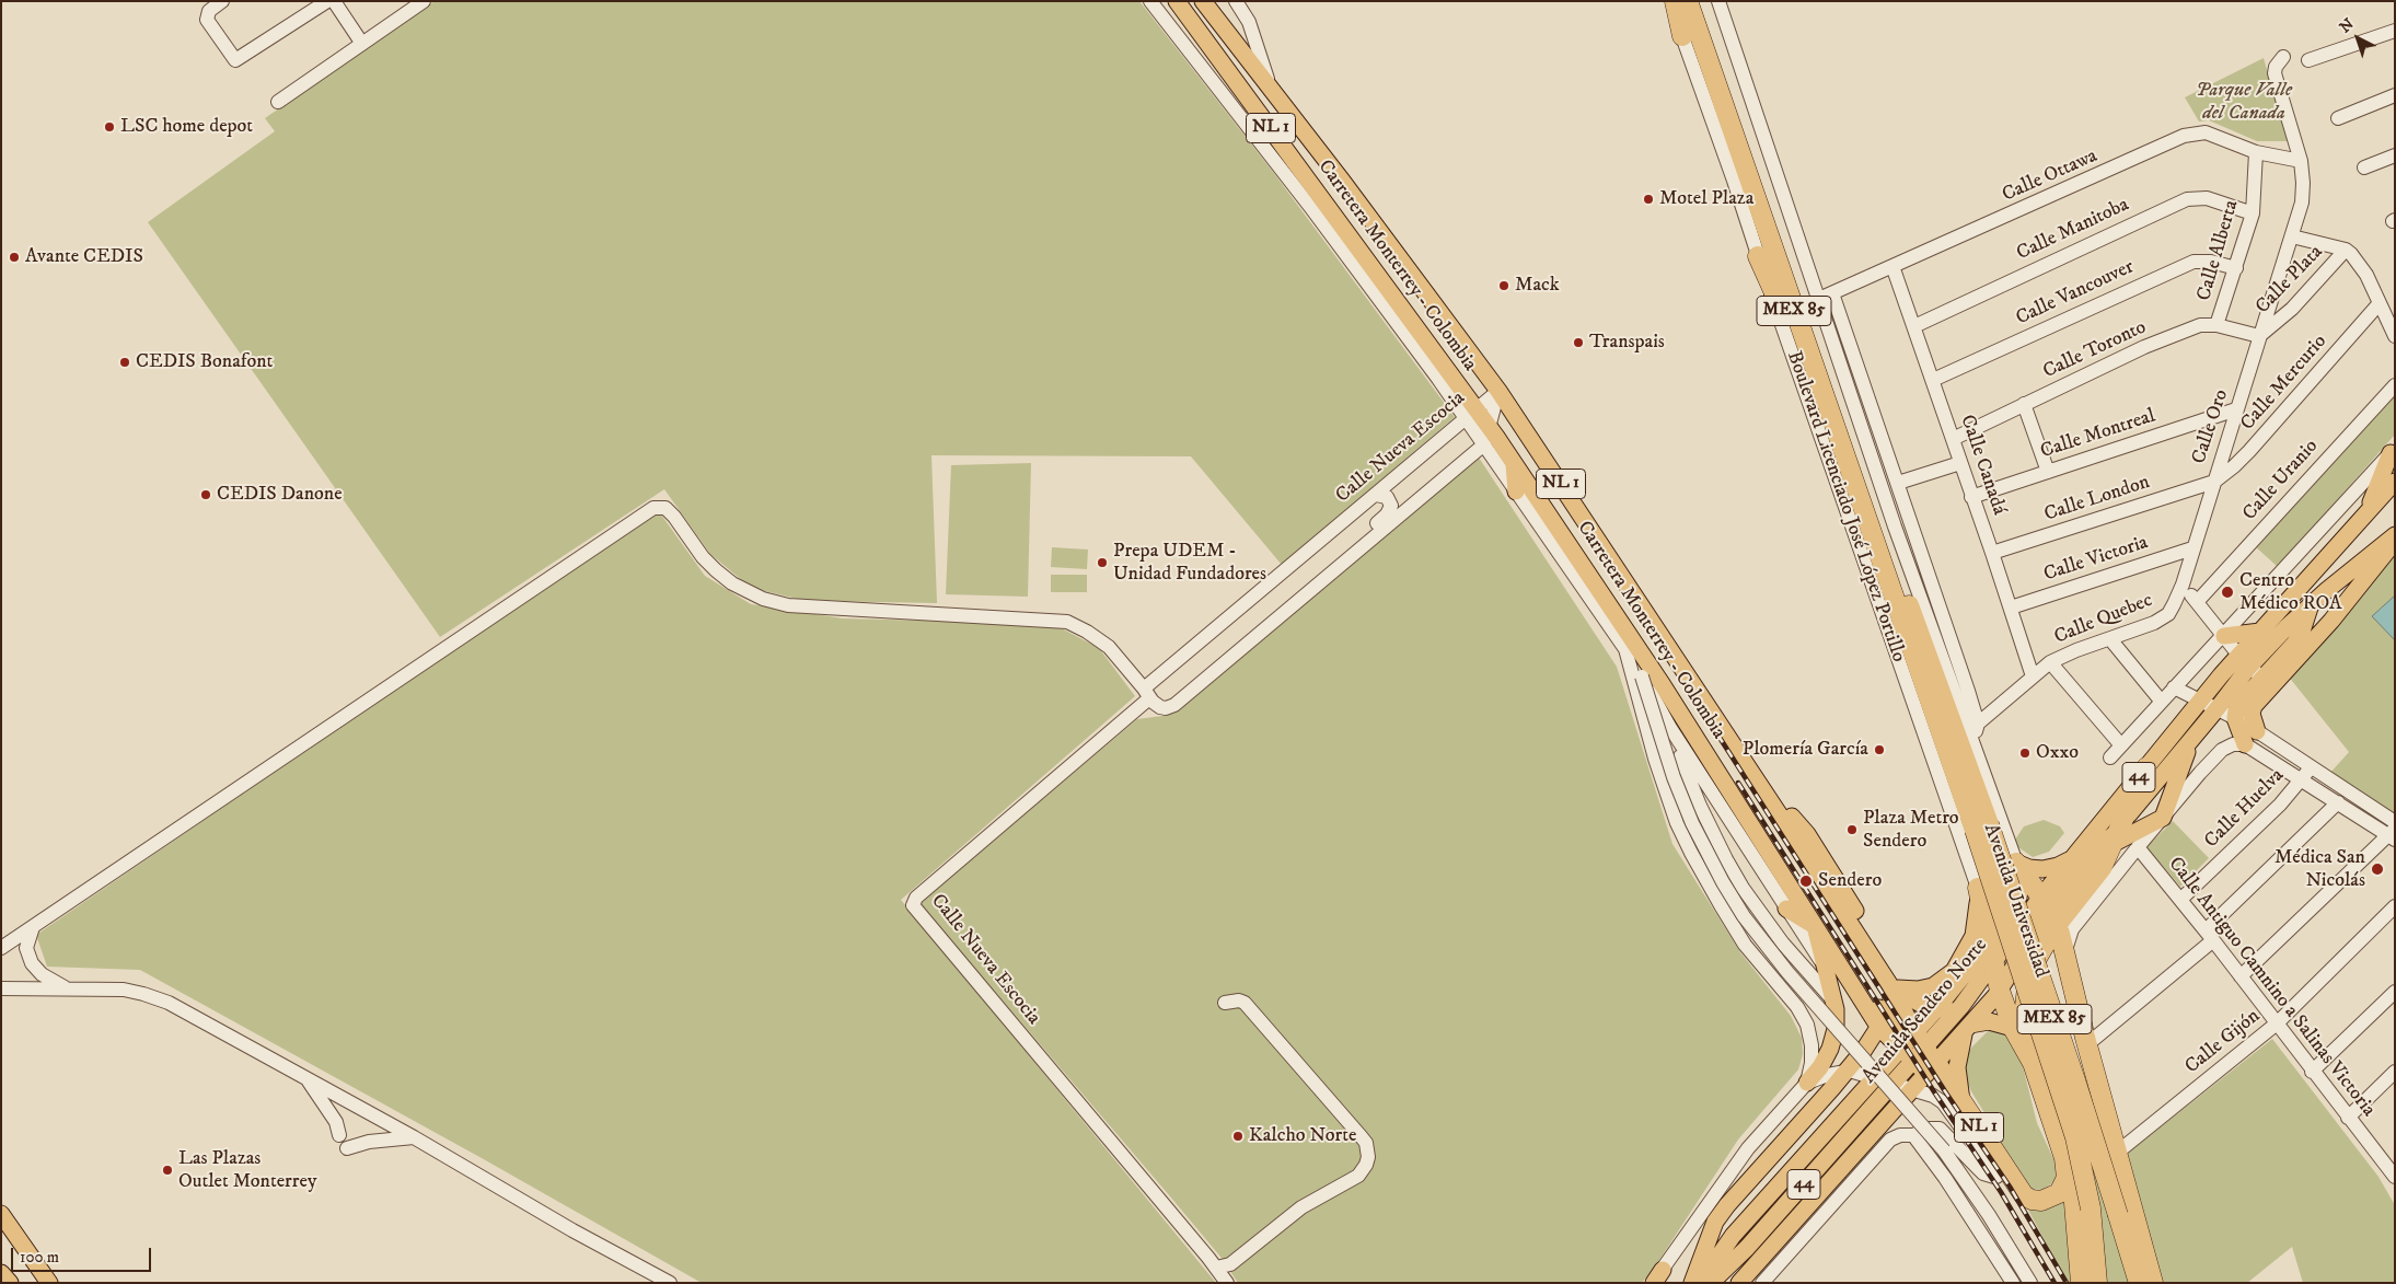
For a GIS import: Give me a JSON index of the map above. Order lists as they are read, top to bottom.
{
  "streets": {
    "highway": [
      "NL 1",
      "MEX 85",
      "Boulevard Licenciado José López Portillo",
      "Avenida Universidad"
    ],
    "main road": ["Carretera Monterrey - Colombia", "44", "Avenida Sendero Norte"],
    "street": [
      "Calle Ottawa",
      "Calle Manitoba",
      "Calle Alberta",
      "Calle Plata",
      "Calle Vancouver",
      "Calle Toronto",
      "Calle Mercurio",
      "Calle Oro",
      "Calle Montreal",
      "Calle Nueva Escocia",
      "Calle Canadá",
      "Calle Uranio",
      "Calle London",
      "Calle Victoria",
      "Calle Quebec",
      "Calle Huelva",
      "Calle Antiguo Camnino a Salinas Victoria",
      "Calle Gijón"
    ]
  },
  "crossings": [
    ["NL 1", "Carretera Monterrey - Colombia"],
    ["NL 1", "Calle Nueva Escocia"],
    ["NL 1", "Avenida Sendero Norte"],
    ["Calle Ottawa", "Calle Alberta"],
    ["Calle Ottawa", "Calle Oro"],
    ["Calle Ottawa", "Calle Canadá"],
    ["Calle Manitoba", "Calle Alberta"],
    ["Calle Manitoba", "Calle Canadá"],
    ["Calle Alberta", "Calle Vancouver"],
    ["Calle Alberta", "Calle Toronto"],
    ["Carretera Monterrey - Colombia", "Calle Nueva Escocia"],
    ["Carretera Monterrey - Colombia", "Avenida Sendero Norte"],
    ["Calle Plata", "Calle Toronto"],
    ["Calle Plata", "Calle Oro"],
    ["Calle Vancouver", "Calle Canadá"],
    ["Calle Toronto", "Calle Oro"],
    ["Calle Toronto", "Calle Canadá"],
    ["Calle Mercurio", "Calle Oro"],
    ["Calle Mercurio", "Calle London"],
    ["Calle Oro", "Calle Montreal"],
    ["Calle Oro", "Calle London"],
    ["Calle Oro", "Calle Victoria"],
    ["Calle Oro", "Calle Quebec"],
    ["Calle Montreal", "Calle Canadá"],
    ["Calle Canadá", "Calle London"],
    ["Calle Canadá", "Calle Victoria"],
    ["Calle Canadá", "Calle Quebec"],
    ["Boulevard Licenciado José López Portillo", "Avenida Universidad"],
    ["Calle Huelva", "Calle Antiguo Camnino a Salinas Victoria"],
    ["Calle Antiguo Camnino a Salinas Victoria", "Calle Gijón"]
  ],
  "parks": ["Parque Valle del Canada"],
  "places": [
    "LSC home depot",
    "Motel Plaza",
    "Avante CEDIS",
    "Mack",
    "Transpais",
    "CEDIS Bonafont",
    "CEDIS Danone",
    "Prepa UDEM - Unidad Fundadores",
    "Centro Médico ROA",
    "Plomería García",
    "Oxxo",
    "Plaza Metro Sendero",
    "Médica San Nicolás",
    "Sendero",
    "Kalcho Norte",
    "Las Plazas Outlet Monterrey"
  ],
  "scale_bar": "100 m",
  "north": "top left"
}
